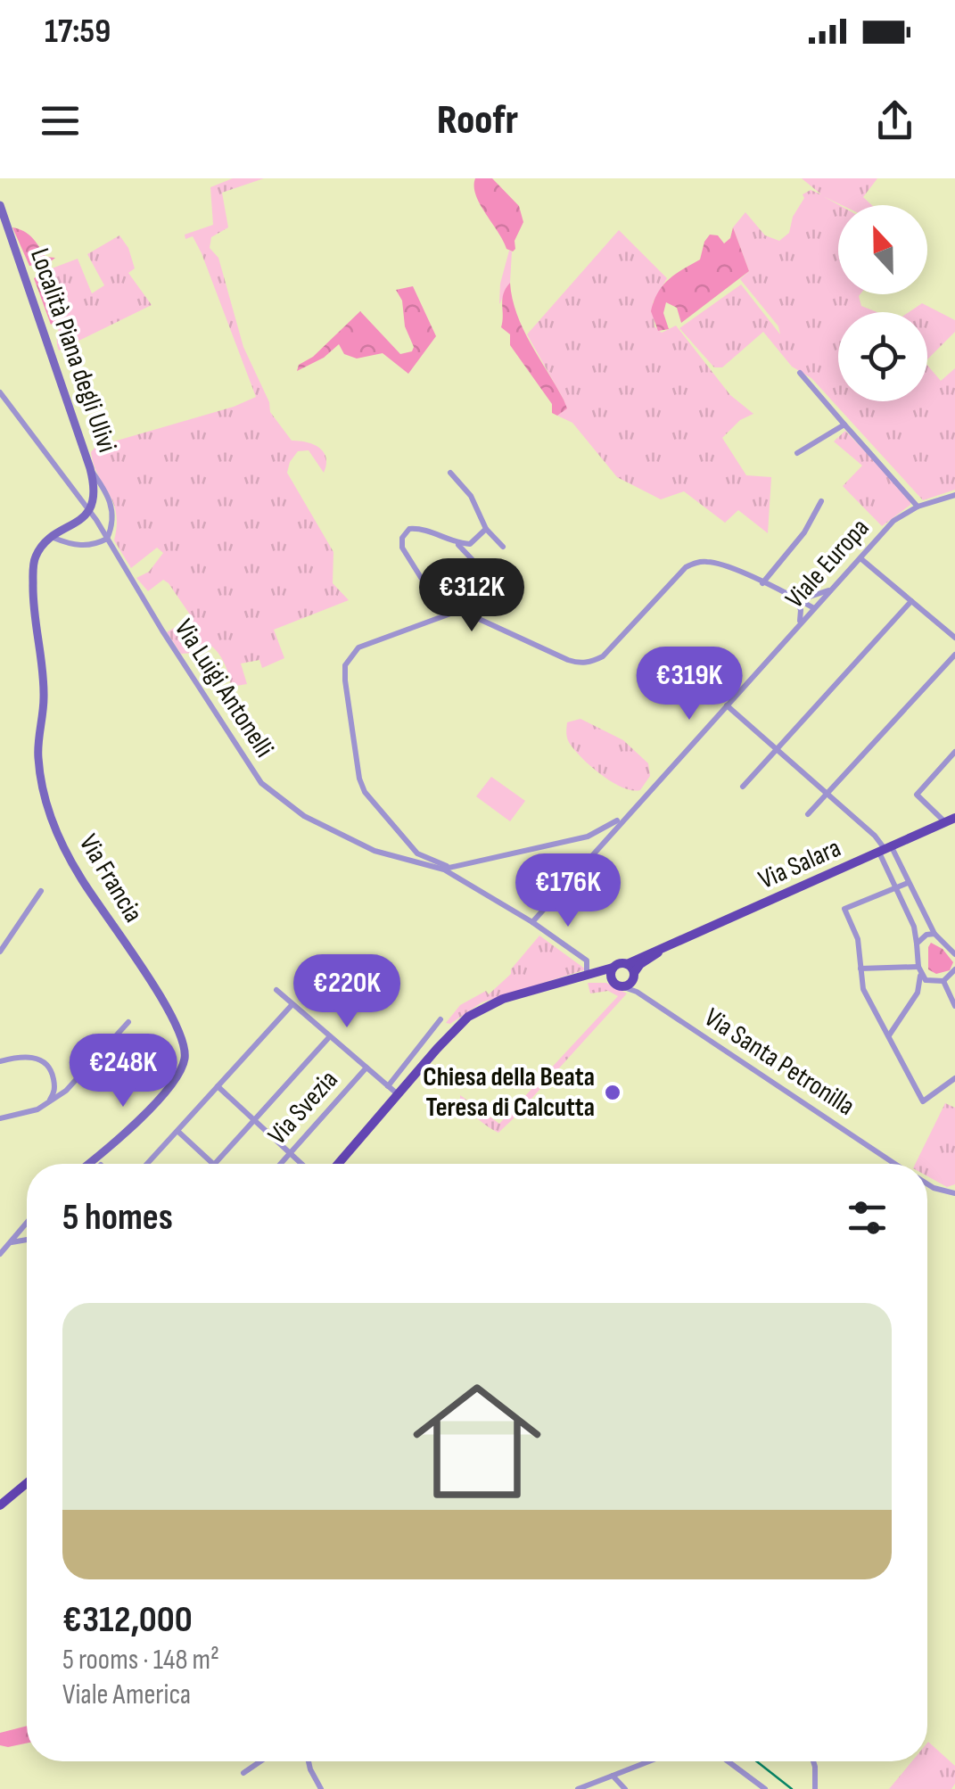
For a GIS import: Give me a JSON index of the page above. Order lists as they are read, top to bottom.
{
  "streets": {
    "main road": ["Località Piana degli Ulivi", "Via Salara", "Via Francia"],
    "street": [
      "Viale Europa",
      "Via Luigi Antonelli",
      "Via Santa Petronilla",
      "Via Svezia"
    ]
  },
  "crossings": [
    ["Località Piana degli Ulivi", "Via Luigi Antonelli"],
    ["Viale Europa", "Via Luigi Antonelli"],
    ["Via Salara", "Via Santa Petronilla"]
  ],
  "places": ["Chiesa della Beata Teresa di Calcutta"],
  "north": "top",
  "page": {
    "status": "17:59",
    "header": "Roofr",
    "price": [
      "€312K",
      "€319K",
      "€176K",
      "€220K",
      "€248K"
    ],
    "heading": "5 homes",
    "list": [
      {
        "name": "€312,000",
        "note": "5 rooms · 148 m² · Viale America"
      }
    ]
  }
}
